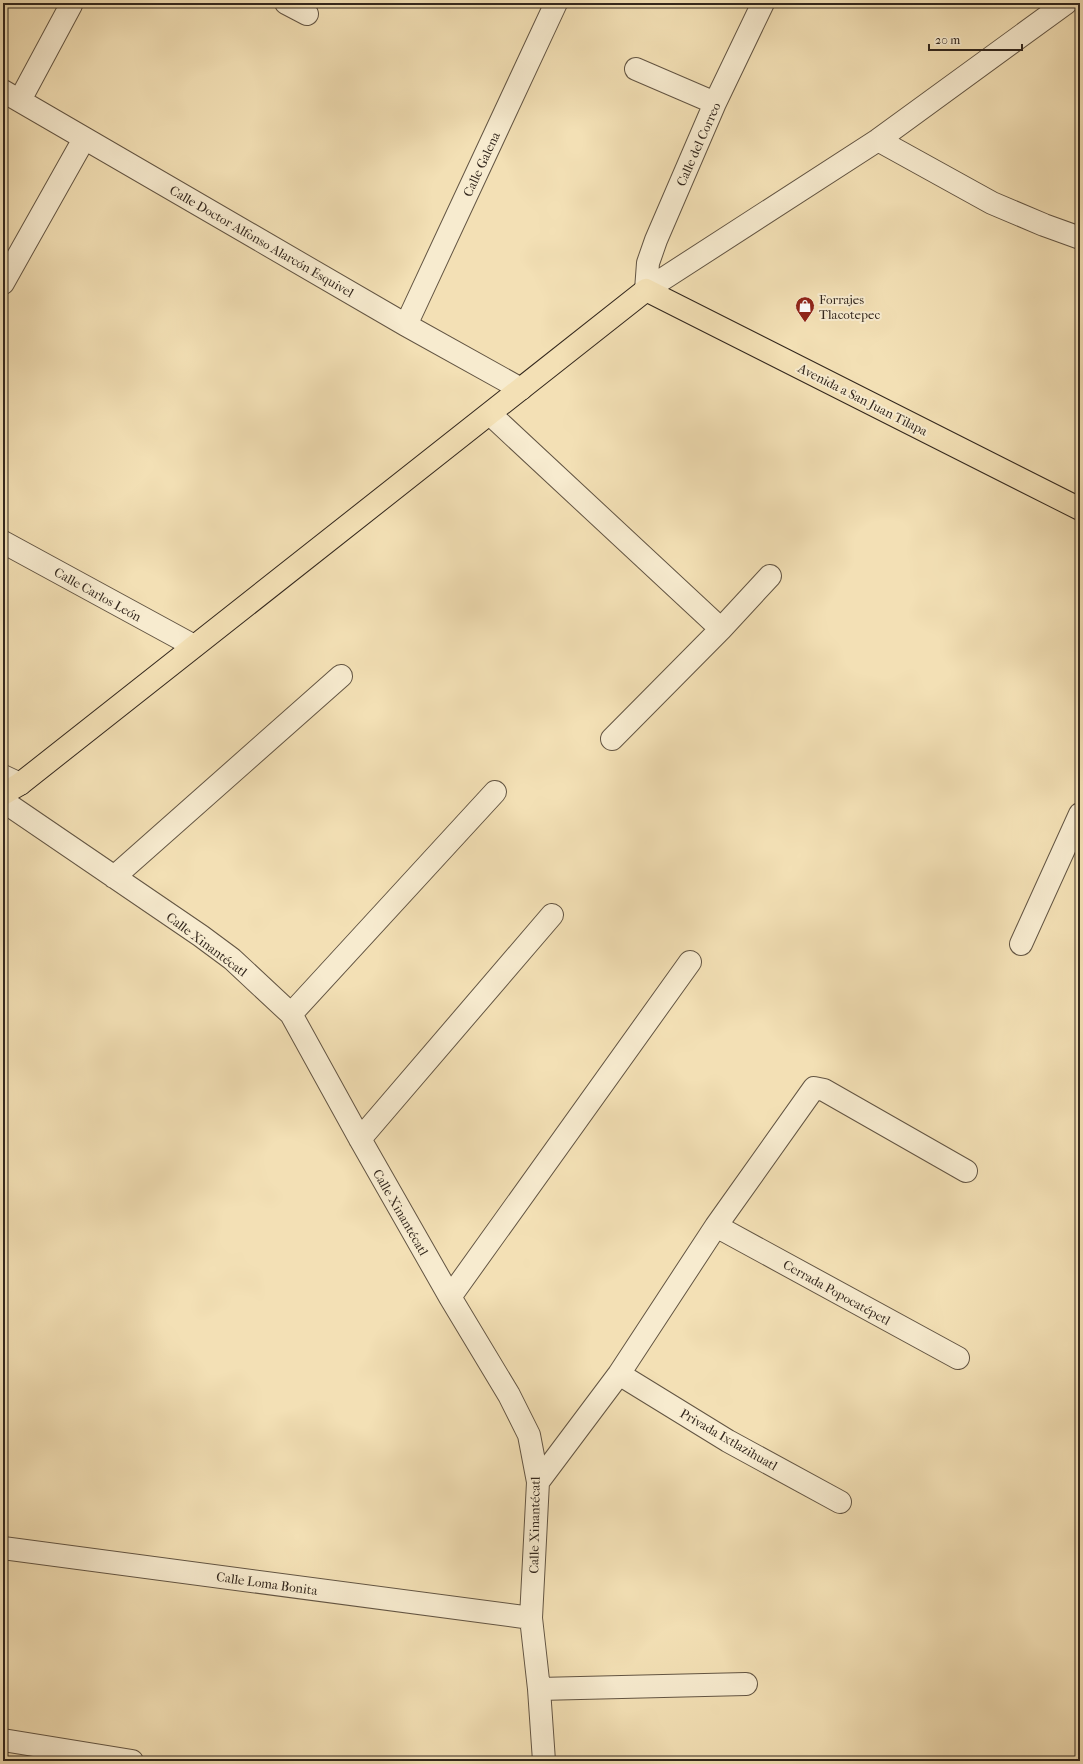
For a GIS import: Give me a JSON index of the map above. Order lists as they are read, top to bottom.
{
  "streets": {
    "main road": ["Avenida a San Juan Tilapa"],
    "street": [
      "Calle del Correo",
      "Calle Galena",
      "Calle Doctor Alfonso Alarcón Esquivel",
      "Calle Carlos León",
      "Calle Xinantécatl",
      "Cerrada Popocatépetl",
      "Privada Ixtlazihuatl",
      "Calle Loma Bonita"
    ]
  },
  "crossings": [
    ["Calle del Correo", "Avenida a San Juan Tilapa"],
    ["Calle Galena", "Calle Doctor Alfonso Alarcón Esquivel"],
    ["Calle Xinantécatl", "Calle Loma Bonita"]
  ],
  "places": {
    "shop": ["Forrajes Tlacotepec"]
  },
  "scale_bar": "20 m"
}
